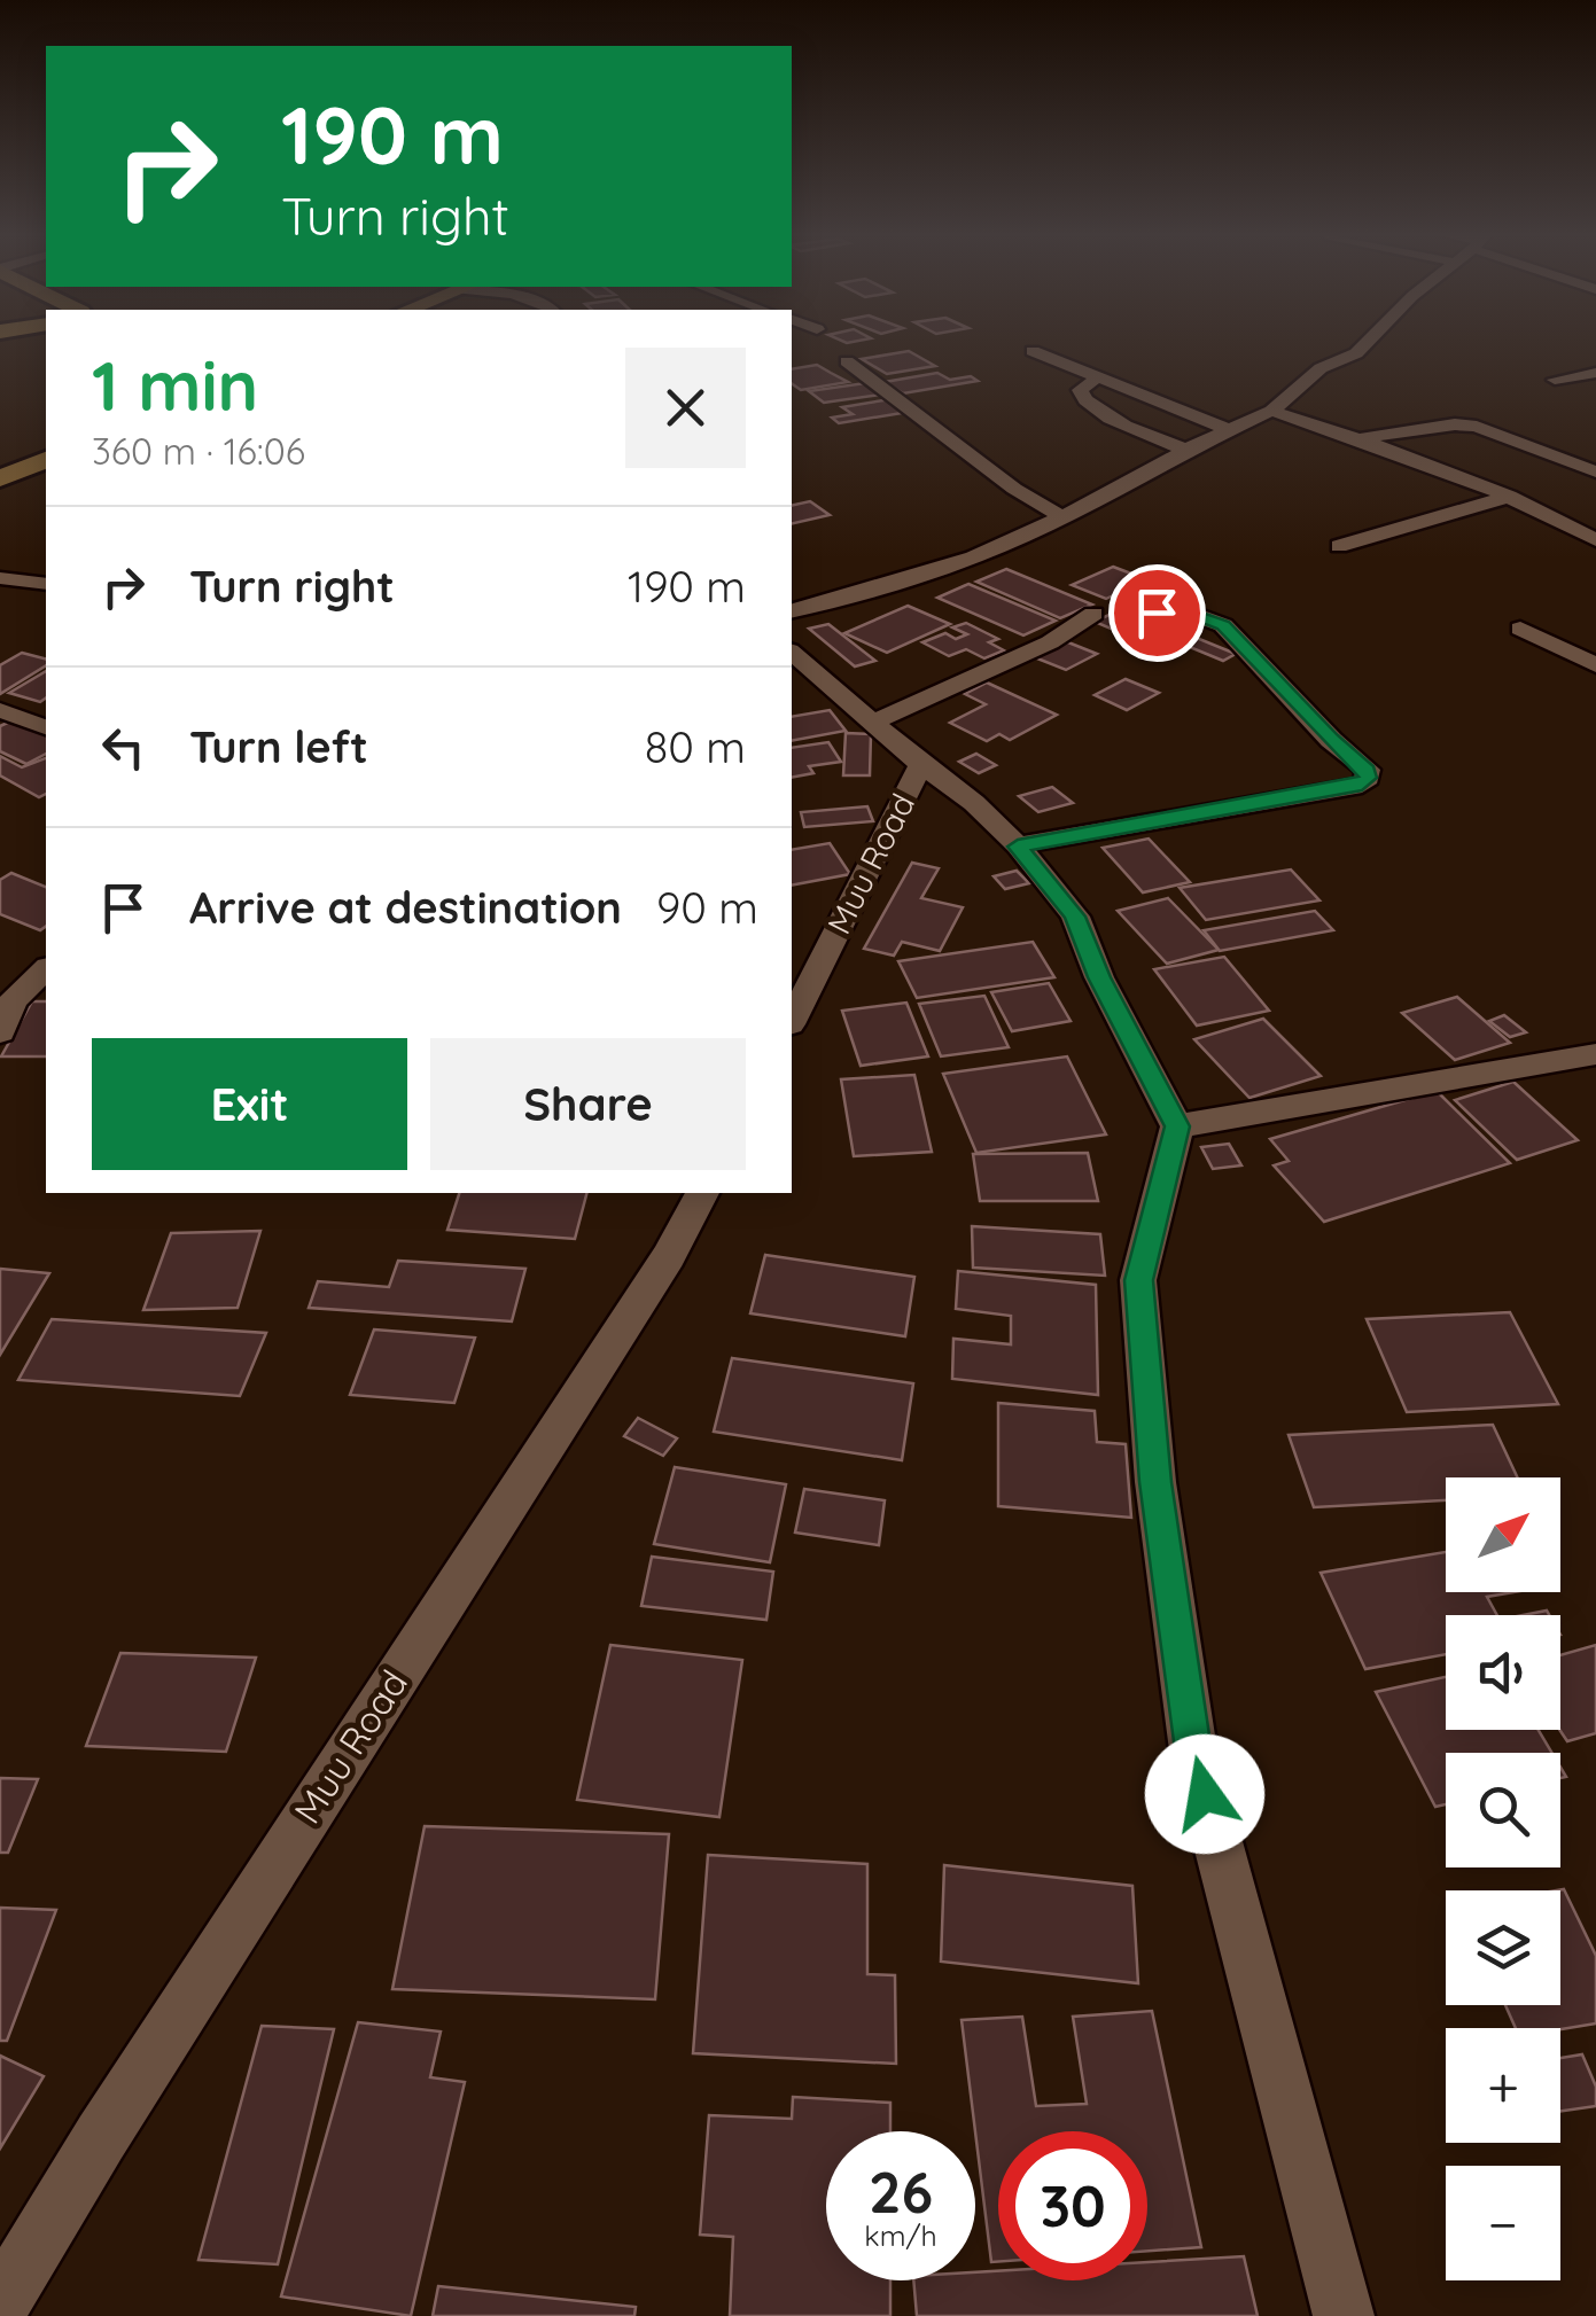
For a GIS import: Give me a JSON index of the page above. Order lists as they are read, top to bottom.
{
  "streets": {
    "street": ["Muu Road"]
  },
  "north": "top right",
  "page": {
    "turn": ["190 m", "Turn right"],
    "heading": ["1 min", "360 m · 16:06"],
    "list": [
      {
        "name": "Turn right",
        "value": "190 m"
      },
      {
        "name": "Turn left",
        "value": "80 m"
      },
      {
        "name": "Arrive at destination",
        "value": "90 m"
      }
    ],
    "buttons": ["Exit", "Share"],
    "map_buttons": ["+", "−"],
    "speed": "26 km/h",
    "limit": "30"
  }
}
